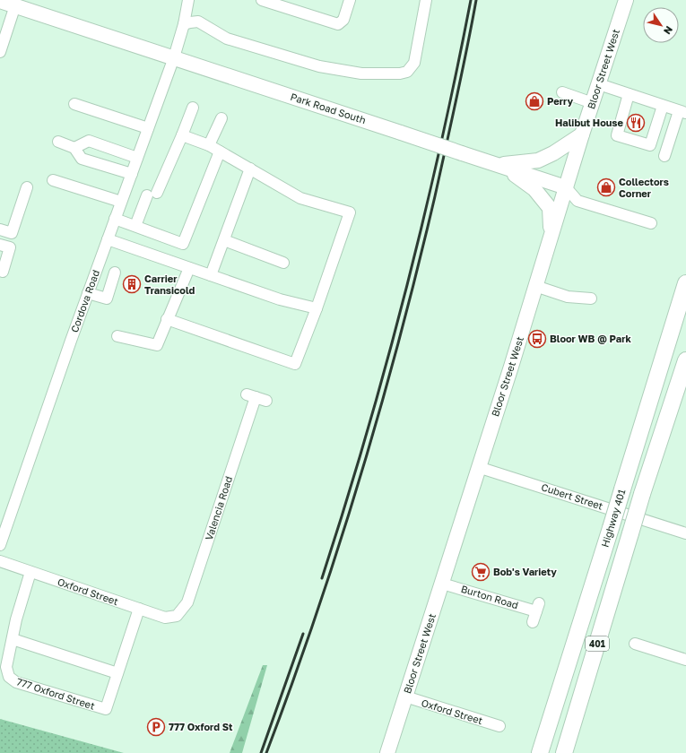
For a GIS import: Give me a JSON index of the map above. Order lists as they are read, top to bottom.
{
  "streets": {
    "highway": ["Highway 401", "401"],
    "main road": ["Bloor Street West", "Park Road South"],
    "street": [
      "Cordova Road",
      "Cubert Street",
      "Valencia Road",
      "Oxford Street",
      "Burton Road",
      "777 Oxford Street"
    ]
  },
  "crossings": [
    ["Bloor Street West", "Park Road South"],
    ["Bloor Street West", "Cubert Street"],
    ["Bloor Street West", "Oxford Street"],
    ["Bloor Street West", "Burton Road"],
    ["Park Road South", "Cordova Road"],
    ["Valencia Road", "Oxford Street"],
    ["Oxford Street", "777 Oxford Street"]
  ],
  "places": {
    "shop": ["Perry", "Collectors Corner"],
    "restaurant": ["Halibut House"],
    "building": ["Carrier Transicold"],
    "bus stop": ["Bloor WB @ Park"],
    "supermarket": ["Bob's Variety"],
    "parking": ["777 Oxford St"]
  },
  "north": "bottom right"
}
